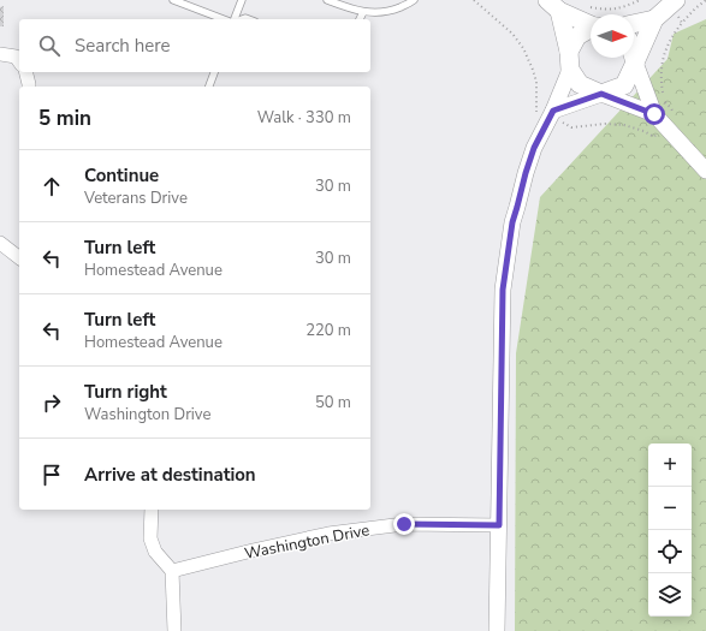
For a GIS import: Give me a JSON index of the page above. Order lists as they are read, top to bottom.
{
  "streets": {
    "street": ["Washington Drive"]
  },
  "north": "right",
  "page": {
    "search": "Search here",
    "heading": ["5 min", "Walk · 330 m"],
    "list": [
      ["Continue", "Veterans Drive", "30 m"],
      ["Turn left", "Homestead Avenue", "30 m"],
      ["Turn left", "Homestead Avenue", "220 m"],
      ["Turn right", "Washington Drive", "50 m"],
      "Arrive at destination"
    ],
    "map_buttons": ["+", "−"]
  }
}
